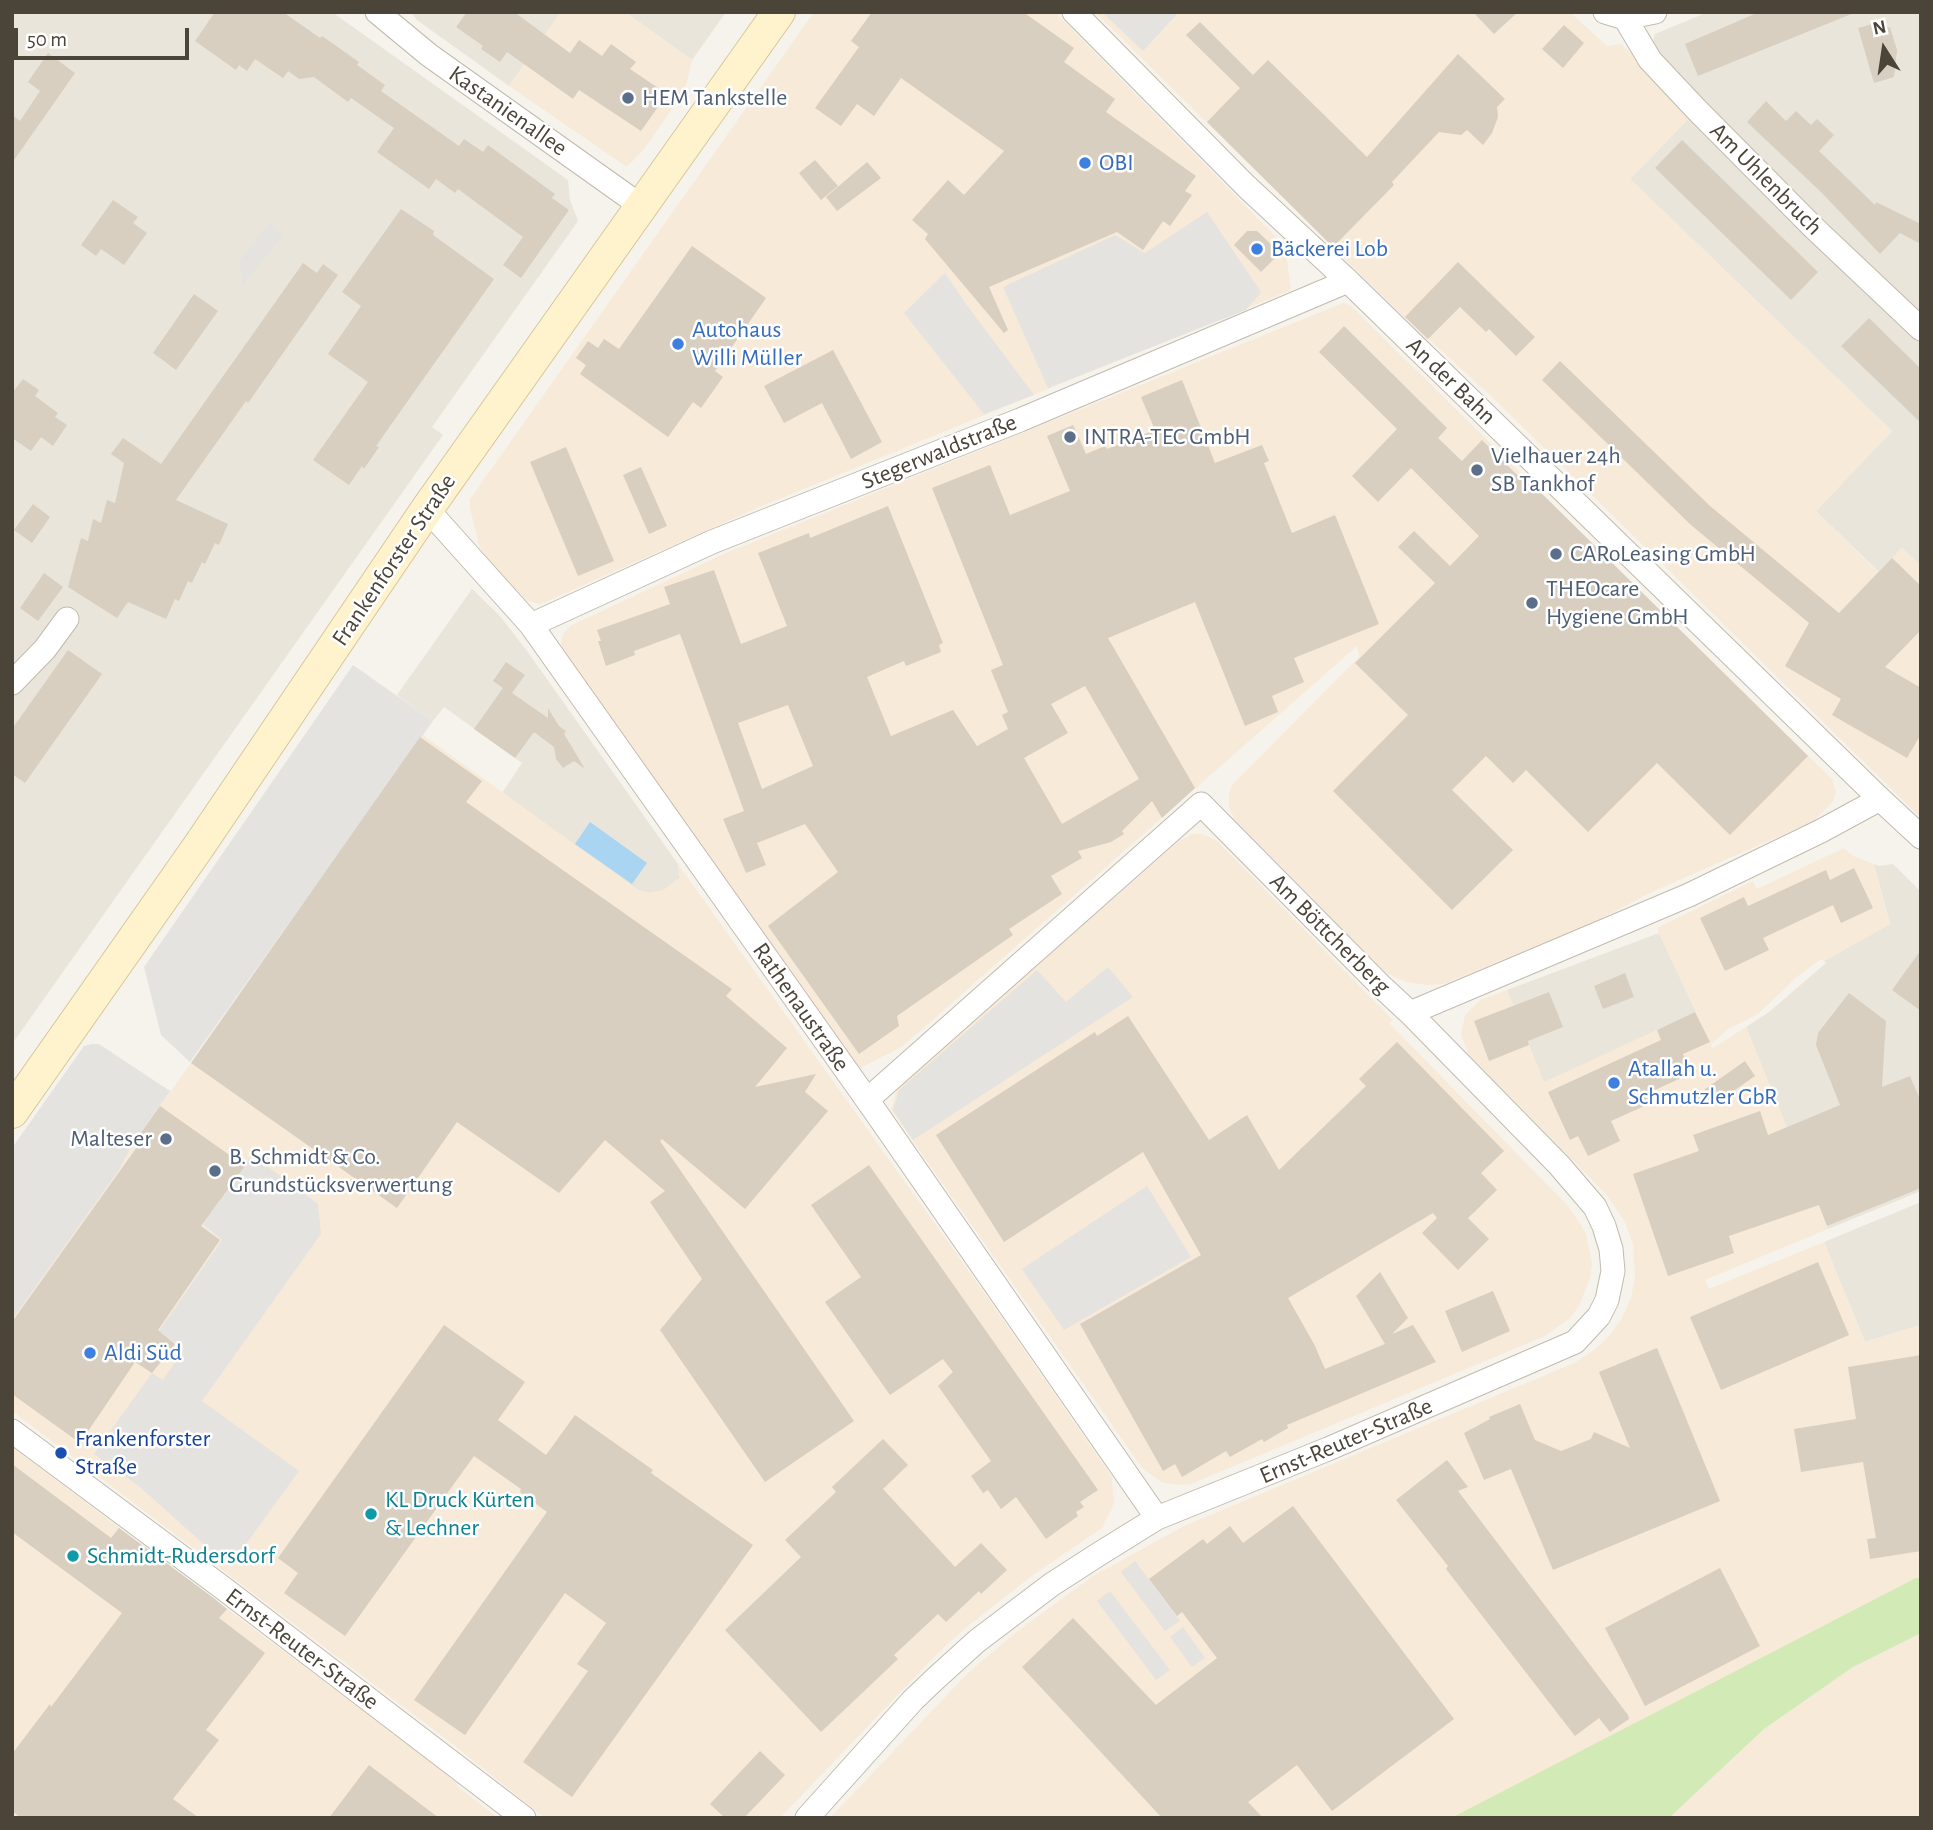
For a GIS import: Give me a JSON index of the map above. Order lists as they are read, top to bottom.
{
  "streets": {
    "main road": ["Frankenforster Straße"],
    "street": [
      "Kastanienallee",
      "Am Uhlenbruch",
      "An der Bahn",
      "Stegerwaldstraße",
      "Am Böttcherberg",
      "Rathenaustraße",
      "Ernst-Reuter-Straße"
    ]
  },
  "crossings": [
    ["Kastanienallee", "Frankenforster Straße"],
    ["An der Bahn", "Stegerwaldstraße"],
    ["An der Bahn", "Am Böttcherberg"],
    ["Stegerwaldstraße", "Rathenaustraße"],
    ["Frankenforster Straße", "Rathenaustraße"],
    ["Am Böttcherberg", "Rathenaustraße"],
    ["Am Böttcherberg", "Ernst-Reuter-Straße"],
    ["Rathenaustraße", "Ernst-Reuter-Straße"]
  ],
  "places": [
    "HEM Tankstelle",
    "OBI",
    "Bäckerei Lob",
    "Autohaus Willi Müller",
    "INTRA-TEC GmbH",
    "Vielhauer 24h SB Tankhof",
    "CARoLeasing GmbH",
    "THEOcare Hygiene GmbH",
    "Atallah u. Schmutzler GbR",
    "Malteser",
    "B. Schmidt & Co. Grundstücksverwertung",
    "Aldi Süd",
    "Frankenforster Straße",
    "KL Druck Kürten & Lechner",
    "Schmidt-Rudersdorf"
  ],
  "scale_bar": "50 m",
  "north": "top"
}
